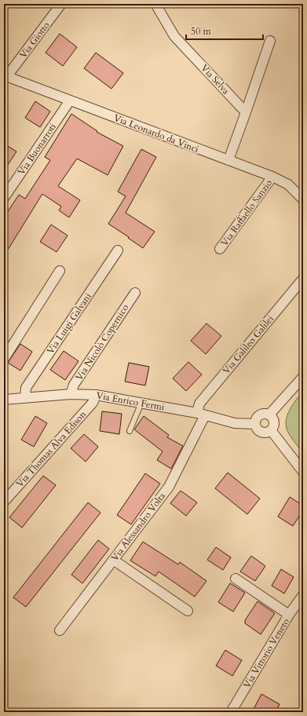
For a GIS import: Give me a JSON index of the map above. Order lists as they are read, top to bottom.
{
  "streets": {
    "street": [
      "Via Giotto",
      "Via Selva",
      "Via Leonardo da Vinci",
      "Via Buonarroti",
      "Via Raffaello Sanzio",
      "Via Luigi Galvani",
      "Via Nicolò Copernico",
      "Via Galileo Galilei",
      "Via Enrico Fermi",
      "Via Thomas Alva Edison",
      "Via Alessandro Volta",
      "Via Vittorio Veneto"
    ]
  },
  "crossings": [
    ["Via Giotto", "Via Leonardo da Vinci"],
    ["Via Leonardo da Vinci", "Via Buonarroti"],
    ["Via Leonardo da Vinci", "Via Raffaello Sanzio"],
    ["Via Luigi Galvani", "Via Enrico Fermi"],
    ["Via Nicolò Copernico", "Via Enrico Fermi"],
    ["Via Galileo Galilei", "Via Enrico Fermi"],
    ["Via Galileo Galilei", "Via Alessandro Volta"],
    ["Via Enrico Fermi", "Via Thomas Alva Edison"],
    ["Via Enrico Fermi", "Via Alessandro Volta"]
  ],
  "scale_bar": "50 m"
}
